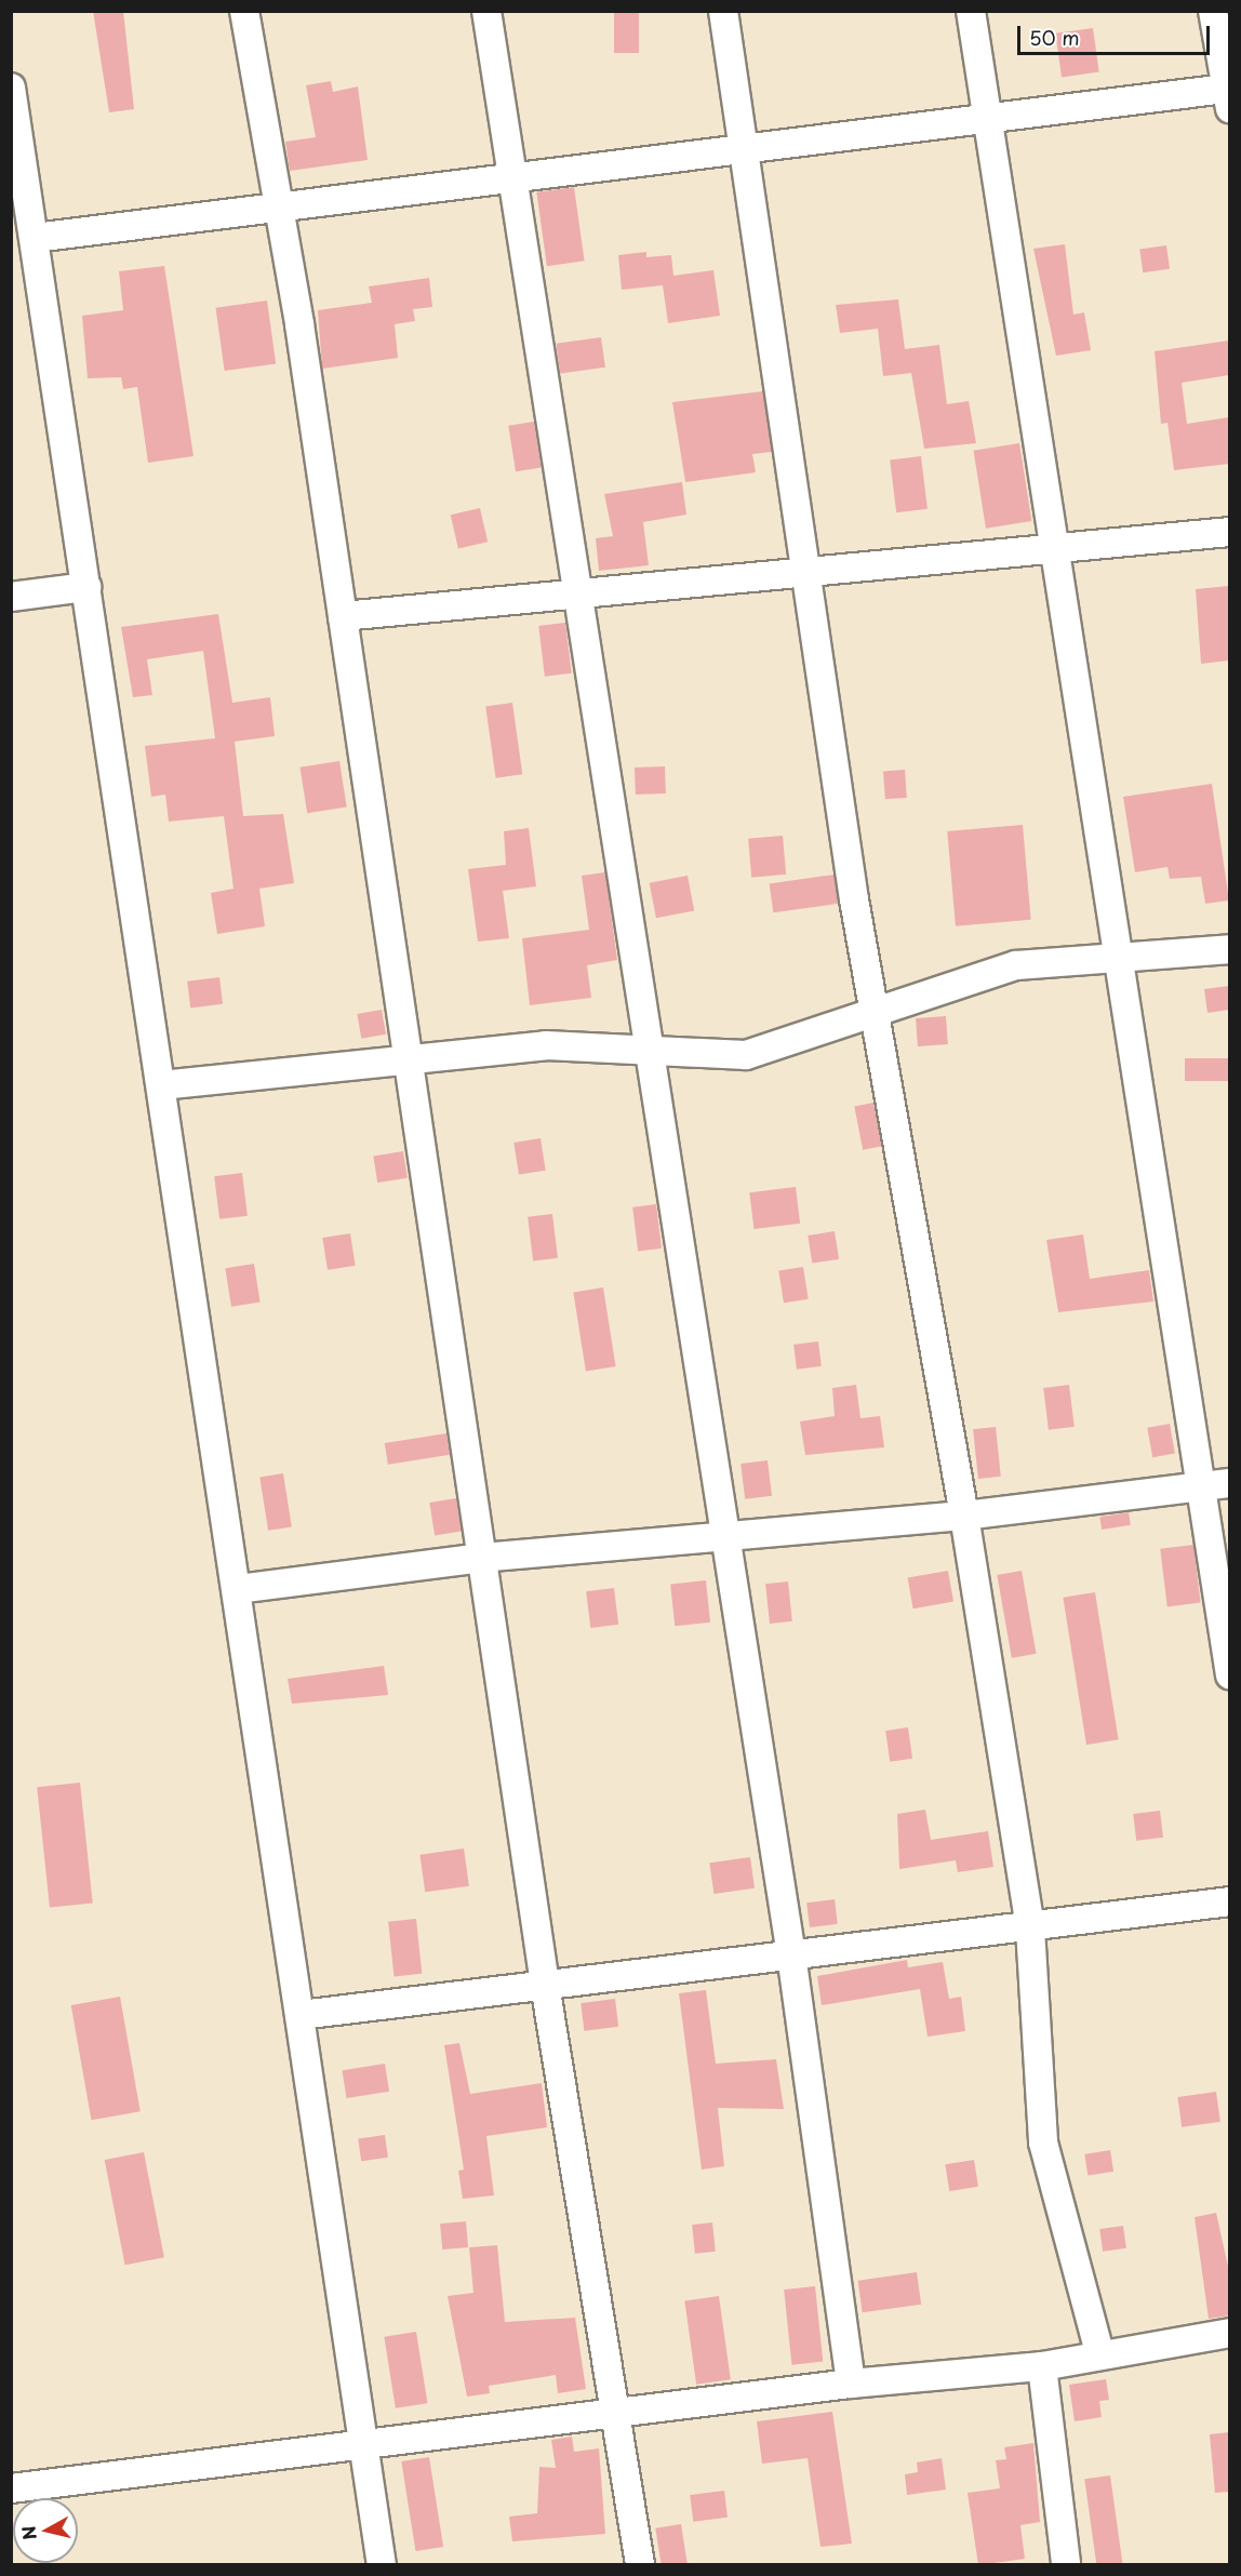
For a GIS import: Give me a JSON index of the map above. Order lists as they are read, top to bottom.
{
  "scale_bar": "50 m",
  "north": "left"
}
